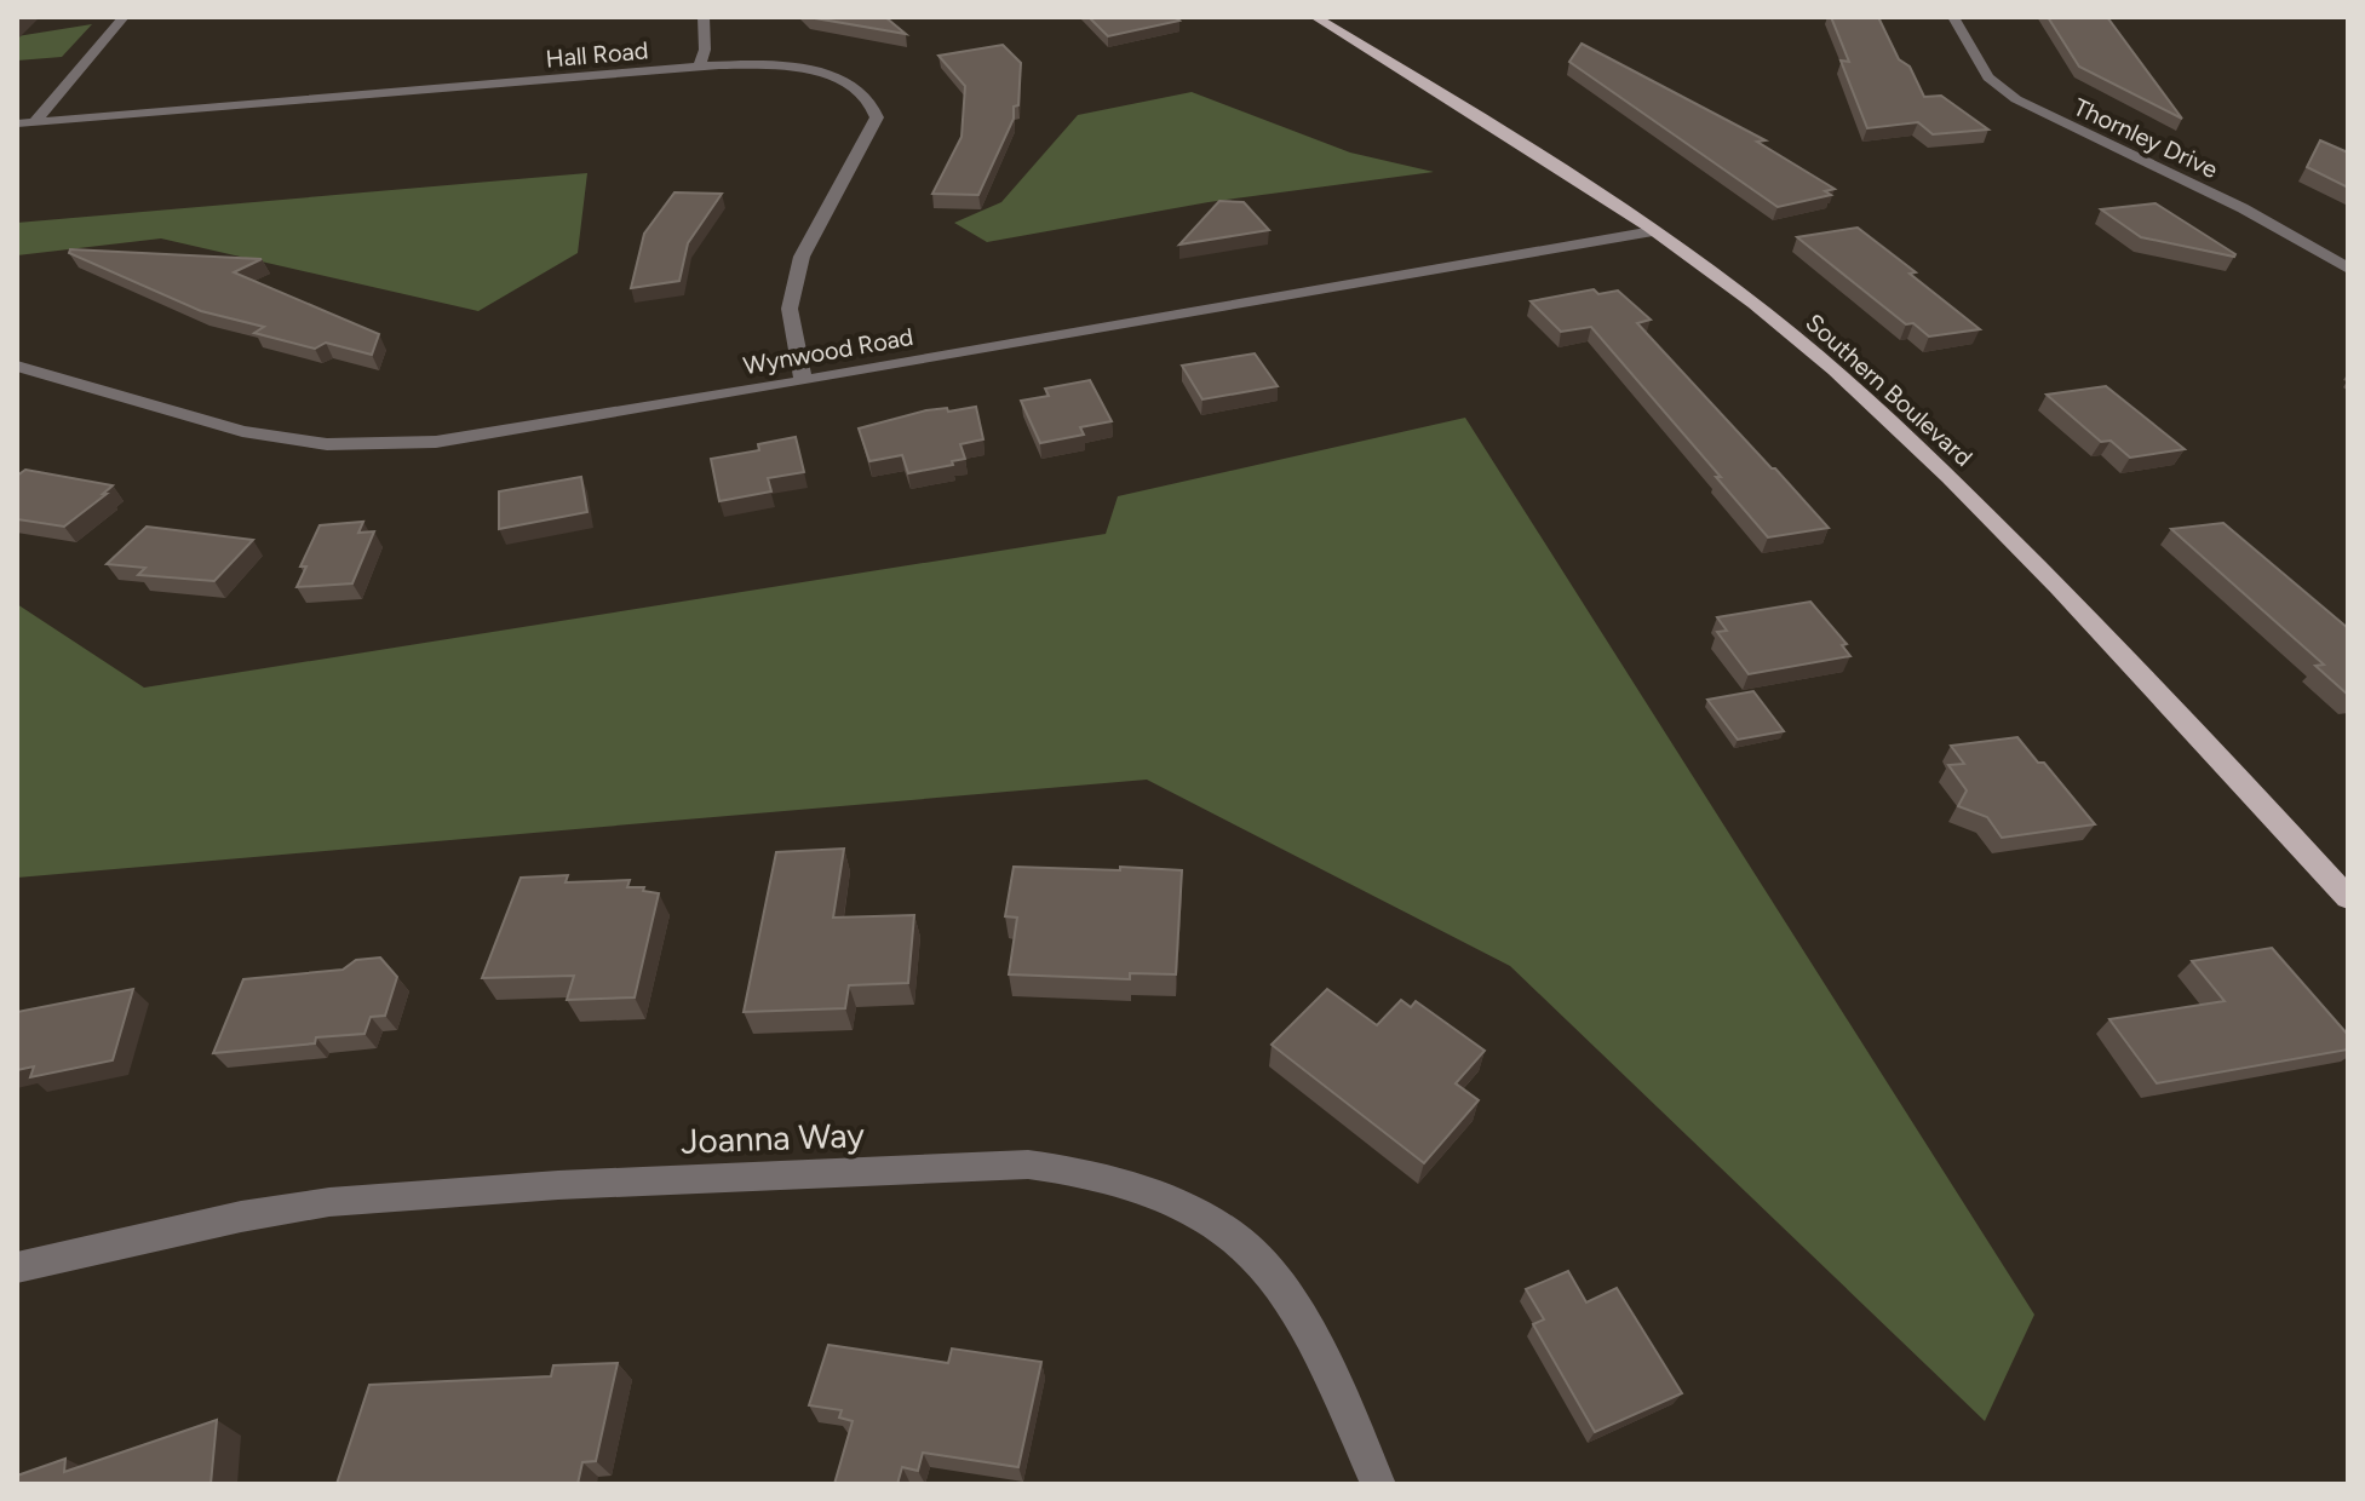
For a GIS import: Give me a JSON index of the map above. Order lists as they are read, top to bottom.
{
  "streets": {
    "main road": ["Southern Boulevard"],
    "street": [
      "Hall Road",
      "Thornley Drive",
      "Wynwood Road",
      "Joanna Way"
    ]
  },
  "crossings": [
    ["Hall Road", "Wynwood Road"],
    ["Wynwood Road", "Southern Boulevard"]
  ]
}
